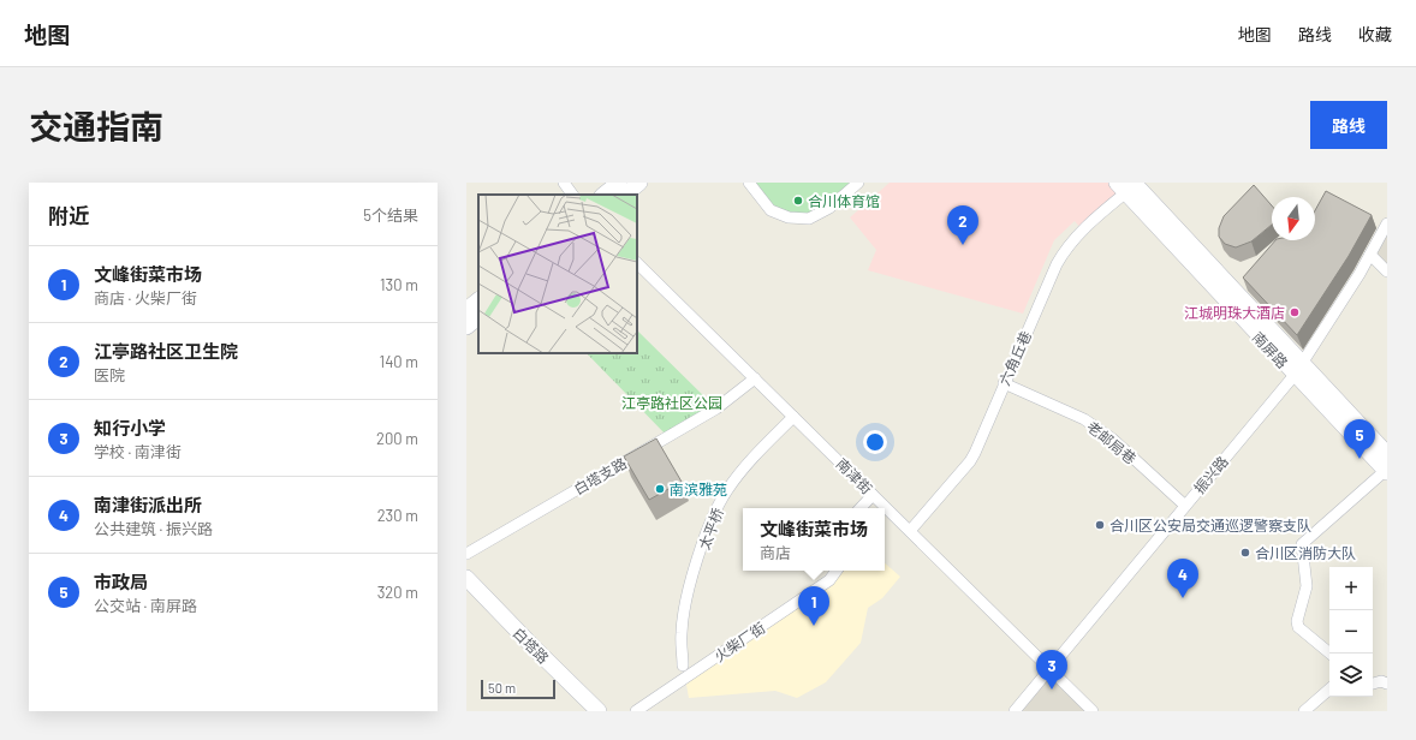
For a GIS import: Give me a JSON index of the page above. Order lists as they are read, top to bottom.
{
  "streets": {
    "main road": ["南屏路", "白塔路"],
    "street": [
      "六角丘巷",
      "老邮局巷",
      "振兴路",
      "白塔支路",
      "南津街",
      "太平桥",
      "火柴厂街"
    ]
  },
  "crossings": [
    ["南屏路", "六角丘巷"],
    ["南屏路", "振兴路"],
    ["六角丘巷", "老邮局巷"],
    ["六角丘巷", "南津街"],
    ["老邮局巷", "振兴路"],
    ["振兴路", "南津街"],
    ["白塔支路", "南津街"],
    ["南津街", "太平桥"]
  ],
  "parks": ["江亭路社区公园"],
  "places": [
    "合川体育馆",
    "江城明珠大酒店",
    "南滨雅苑",
    "合川区公安局交通巡逻警察支队",
    "合川区消防大队"
  ],
  "scale_bar": "50 m",
  "north": "bottom",
  "page": {
    "header": "地图",
    "nav": ["地图", "路线", "收藏"],
    "title": "交通指南",
    "buttons": "路线",
    "heading": ["附近", "5个结果"],
    "pins": [
      "2",
      "5",
      "4",
      "1",
      "3"
    ],
    "list": [
      {
        "mark": "1",
        "name": "文峰街菜市场",
        "note": "商店 · 火柴厂街",
        "value": "130 m"
      },
      {
        "mark": "2",
        "name": "江亭路社区卫生院",
        "note": "医院",
        "value": "140 m"
      },
      {
        "mark": "3",
        "name": "知行小学",
        "note": "学校 · 南津街",
        "value": "200 m"
      },
      {
        "mark": "4",
        "name": "南津街派出所",
        "note": "公共建筑 · 振兴路",
        "value": "230 m"
      },
      {
        "mark": "5",
        "name": "市政局",
        "note": "公交站 · 南屏路",
        "value": "320 m"
      }
    ],
    "popup": ["文峰街菜市场", "商店"],
    "map_buttons": ["+", "−"],
    "scale": "50 m"
  }
}
